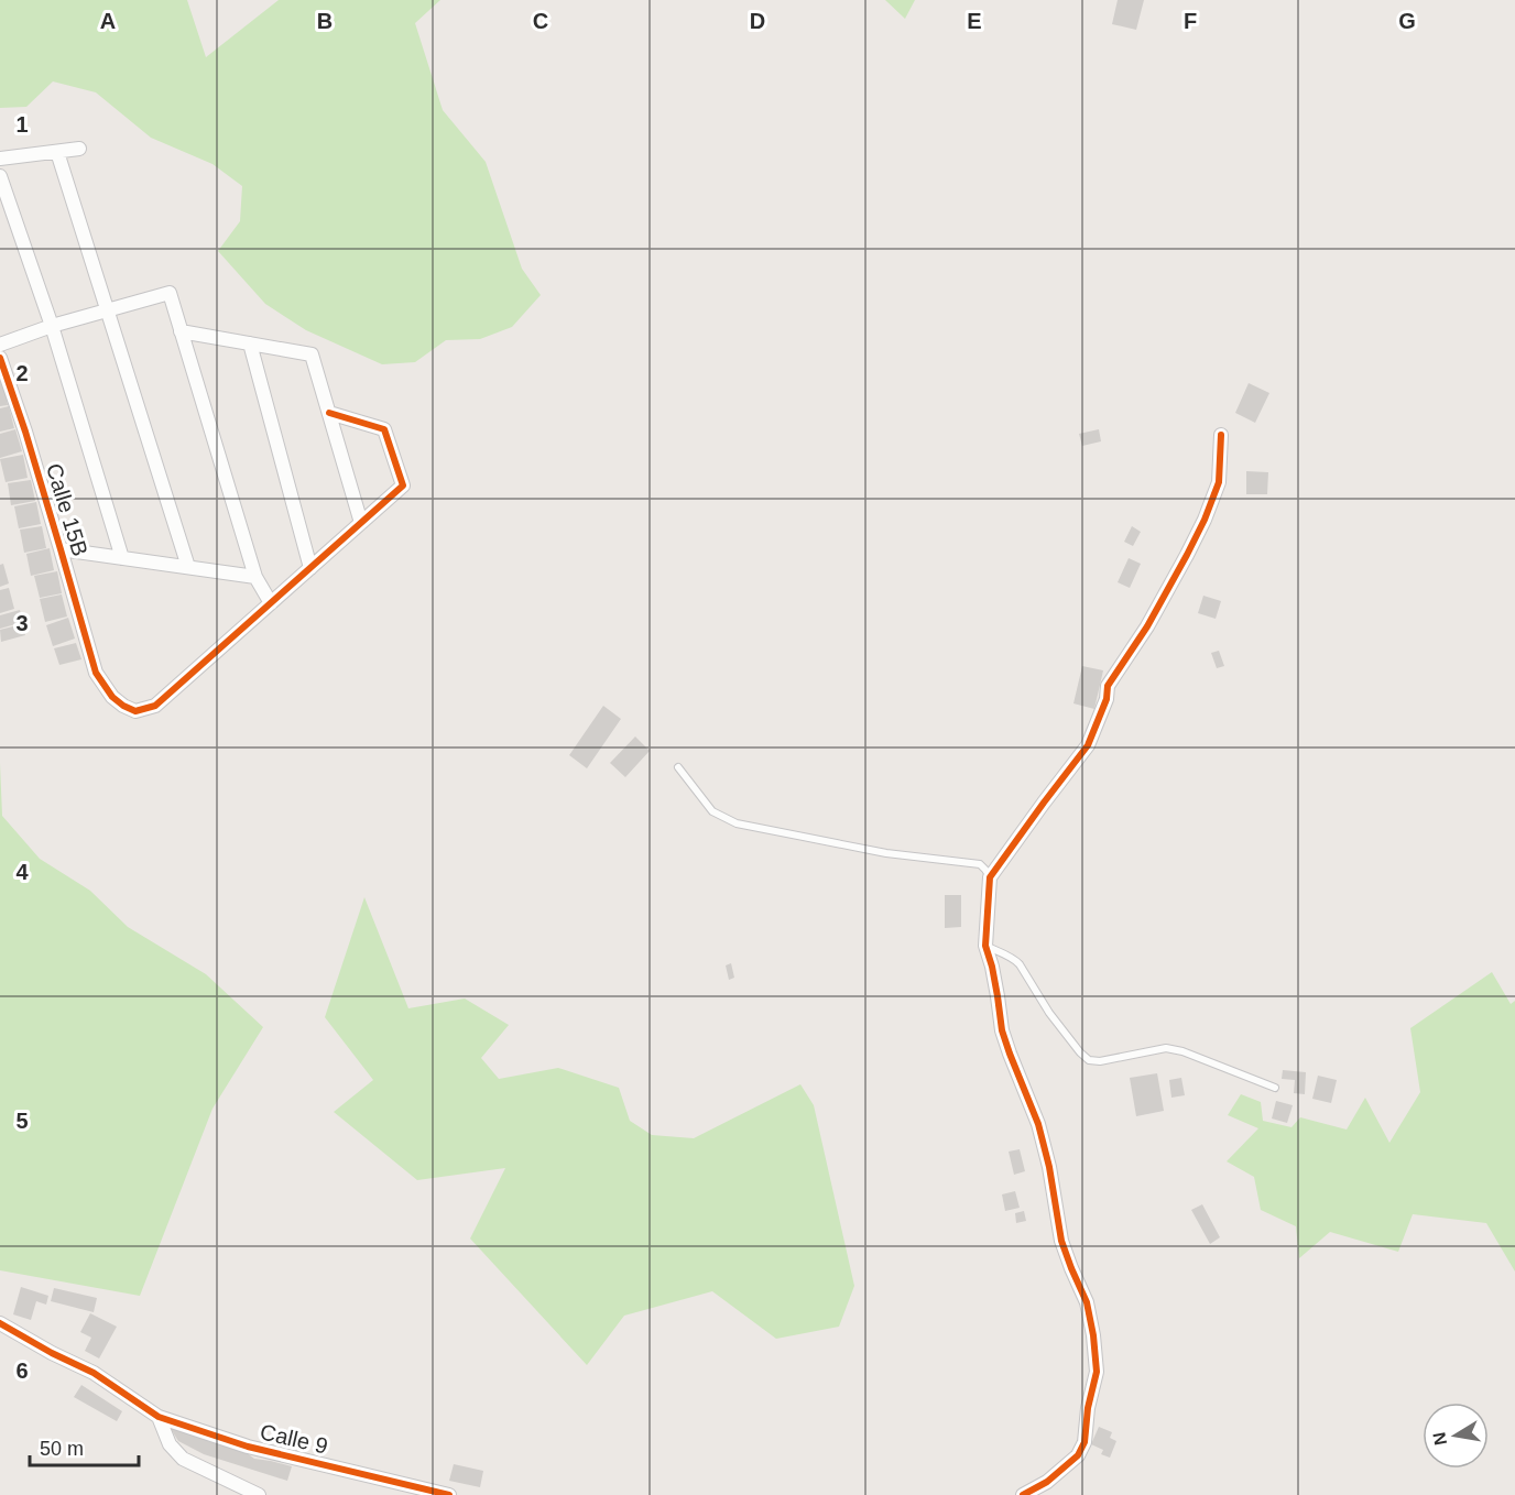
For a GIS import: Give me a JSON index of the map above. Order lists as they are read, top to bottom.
{
  "streets": {
    "street": ["Calle 15B", "Calle 9"]
  },
  "scale_bar": "50 m",
  "north": "left",
  "grid": {
    "columns": [
      "A",
      "B",
      "C",
      "D",
      "E",
      "F",
      "G"
    ],
    "rows": [
      "1",
      "2",
      "3",
      "4",
      "5",
      "6"
    ]
  }
}
